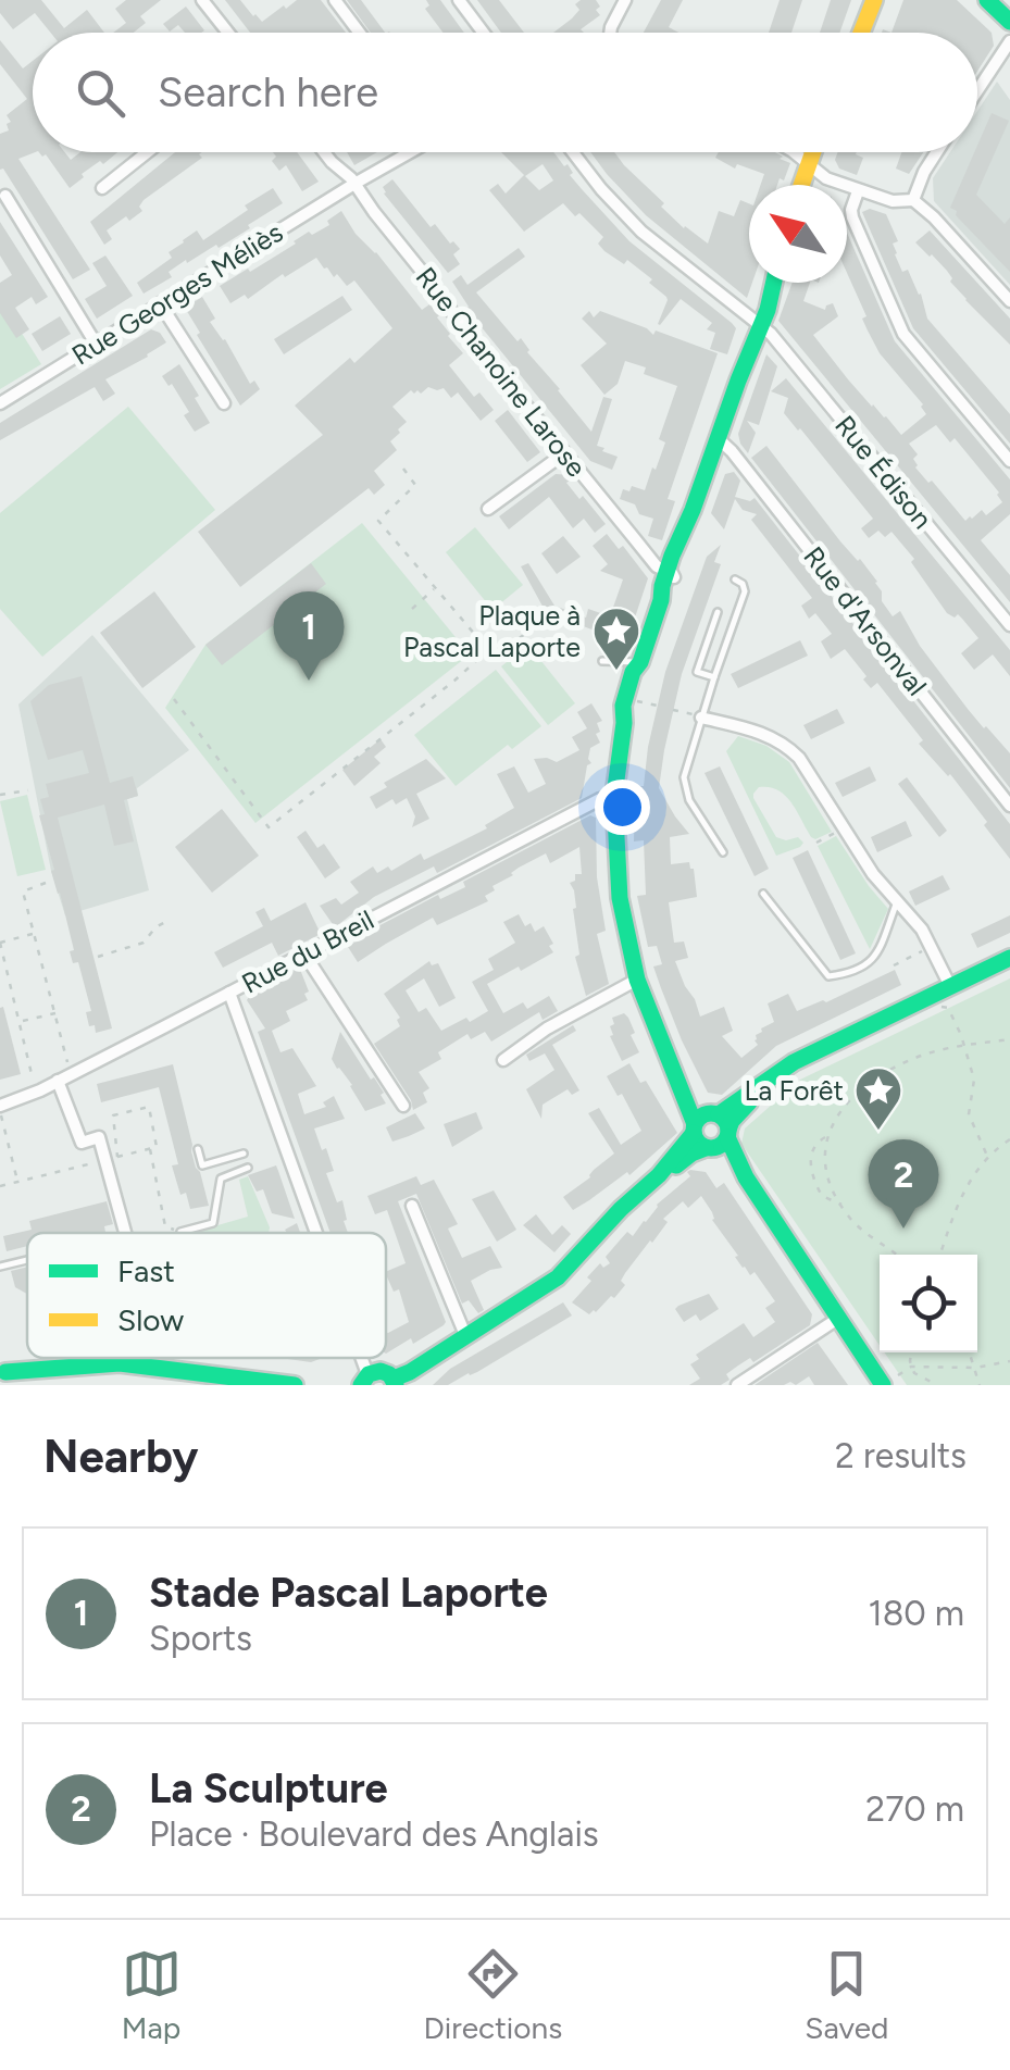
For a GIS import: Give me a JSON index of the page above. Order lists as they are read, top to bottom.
{
  "streets": {
    "street": [
      "Rue Georges Méliès",
      "Rue Chanoine Larose",
      "Rue Édison",
      "Rue d'Arsonval",
      "Rue du Breil"
    ]
  },
  "crossings": [
    ["Rue Georges Méliès", "Rue Chanoine Larose"]
  ],
  "places": {
    "place": ["Plaque à Pascal Laporte", "La Forêt"]
  },
  "legend": ["Fast", "Slow"],
  "north": "top left",
  "page": {
    "search": "Search here",
    "pins": ["1", "2"],
    "heading": ["Nearby", "2 results"],
    "list": [
      {
        "mark": "1",
        "name": "Stade Pascal Laporte",
        "note": "Sports",
        "value": "180 m"
      },
      {
        "mark": "2",
        "name": "La Sculpture",
        "note": "Place · Boulevard des Anglais",
        "value": "270 m"
      }
    ],
    "nav": ["Map", "Directions", "Saved"]
  }
}
